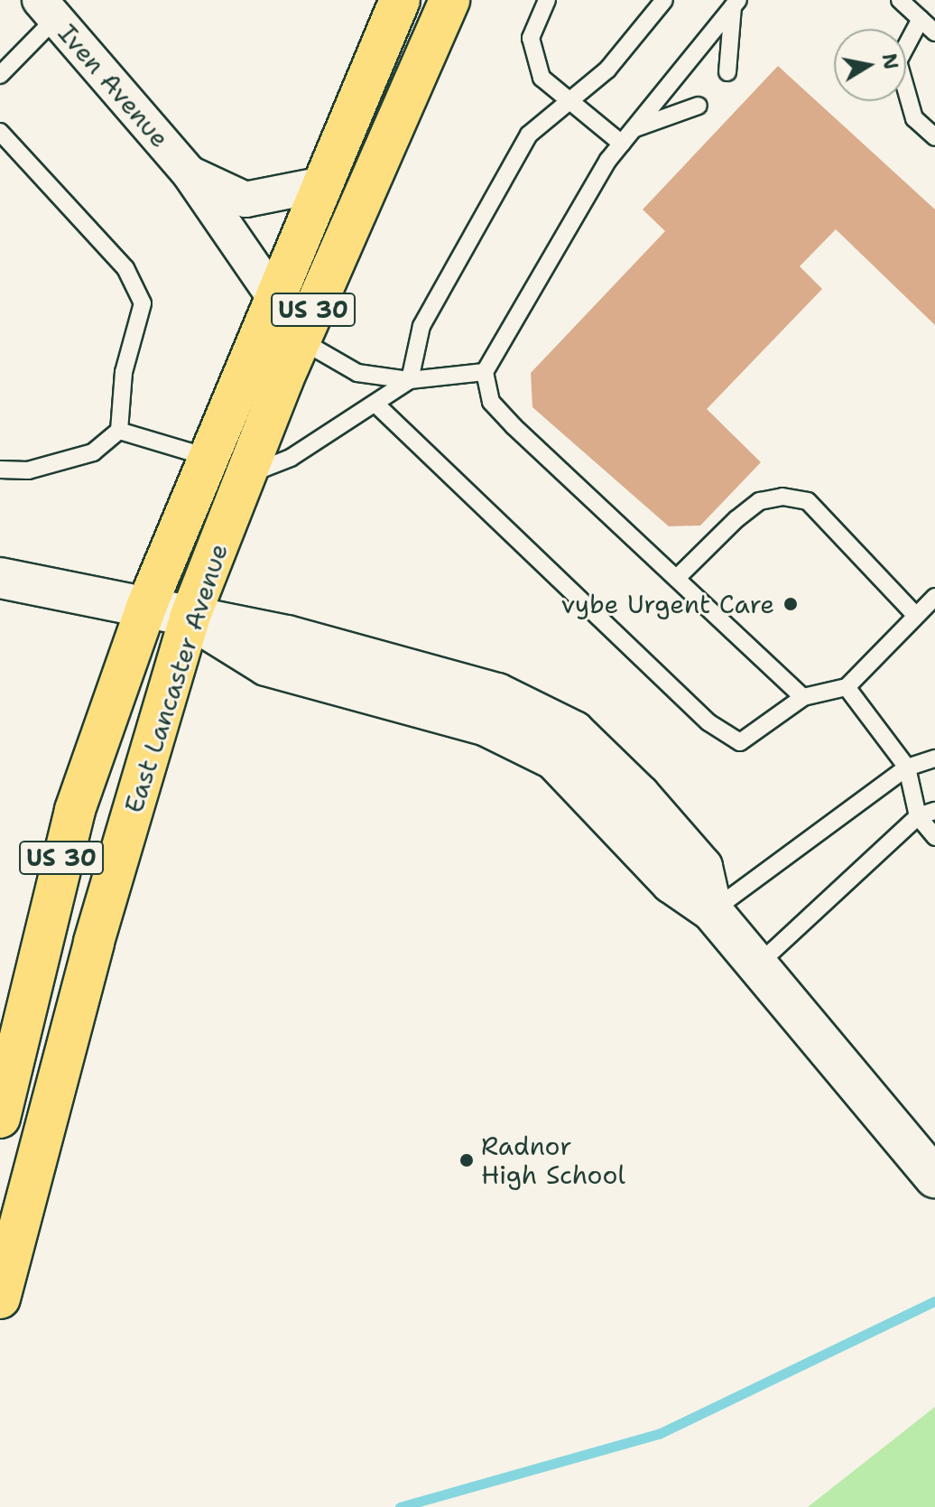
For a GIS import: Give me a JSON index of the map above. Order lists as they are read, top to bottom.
{
  "streets": {
    "highway": ["US 30", "East Lancaster Avenue"],
    "street": ["Iven Avenue"]
  },
  "crossings": [
    ["Iven Avenue", "East Lancaster Avenue"]
  ],
  "places": ["vybe Urgent Care", "Radnor High School"],
  "north": "right"
}
